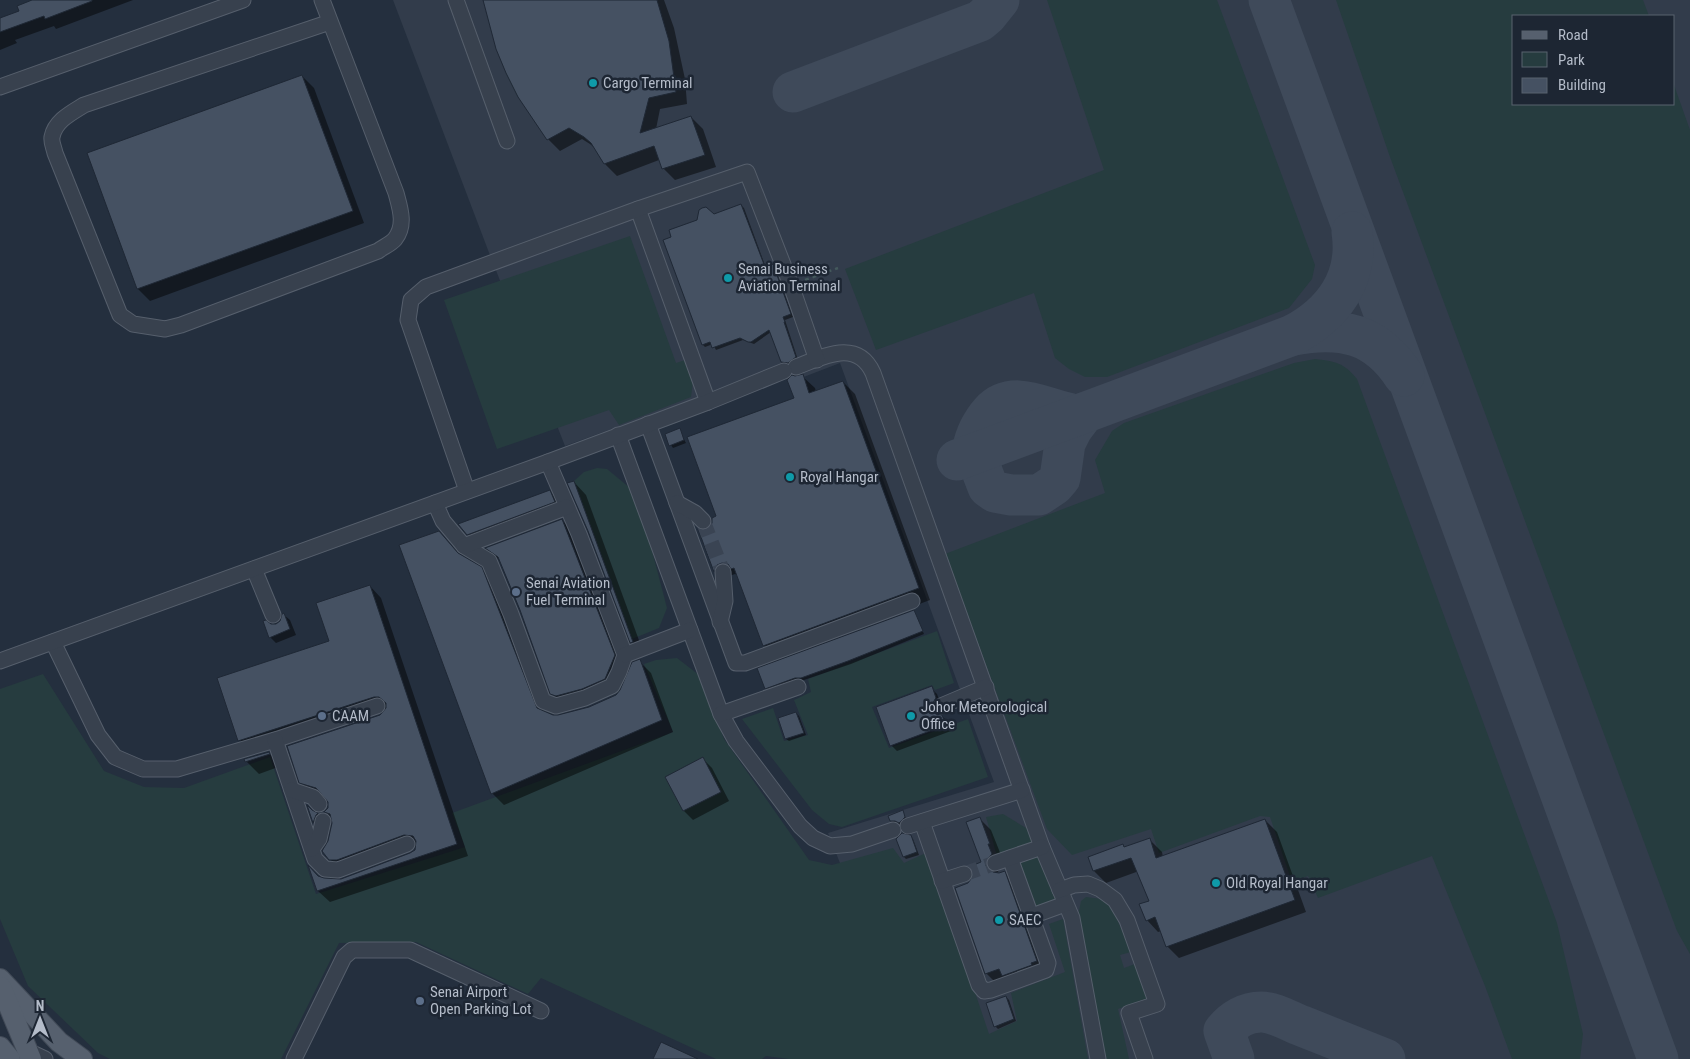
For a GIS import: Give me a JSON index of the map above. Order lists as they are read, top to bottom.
{
  "places": [
    "Cargo Terminal",
    "Senai Business Aviation Terminal",
    "Royal Hangar",
    "Senai Aviation Fuel Terminal",
    "CAAM",
    "Johor Meteorological Office",
    "Old Royal Hangar",
    "SAEC",
    "Senai Airport Open Parking Lot"
  ],
  "legend": ["Road", "Park", "Building"],
  "north": "top"
}
